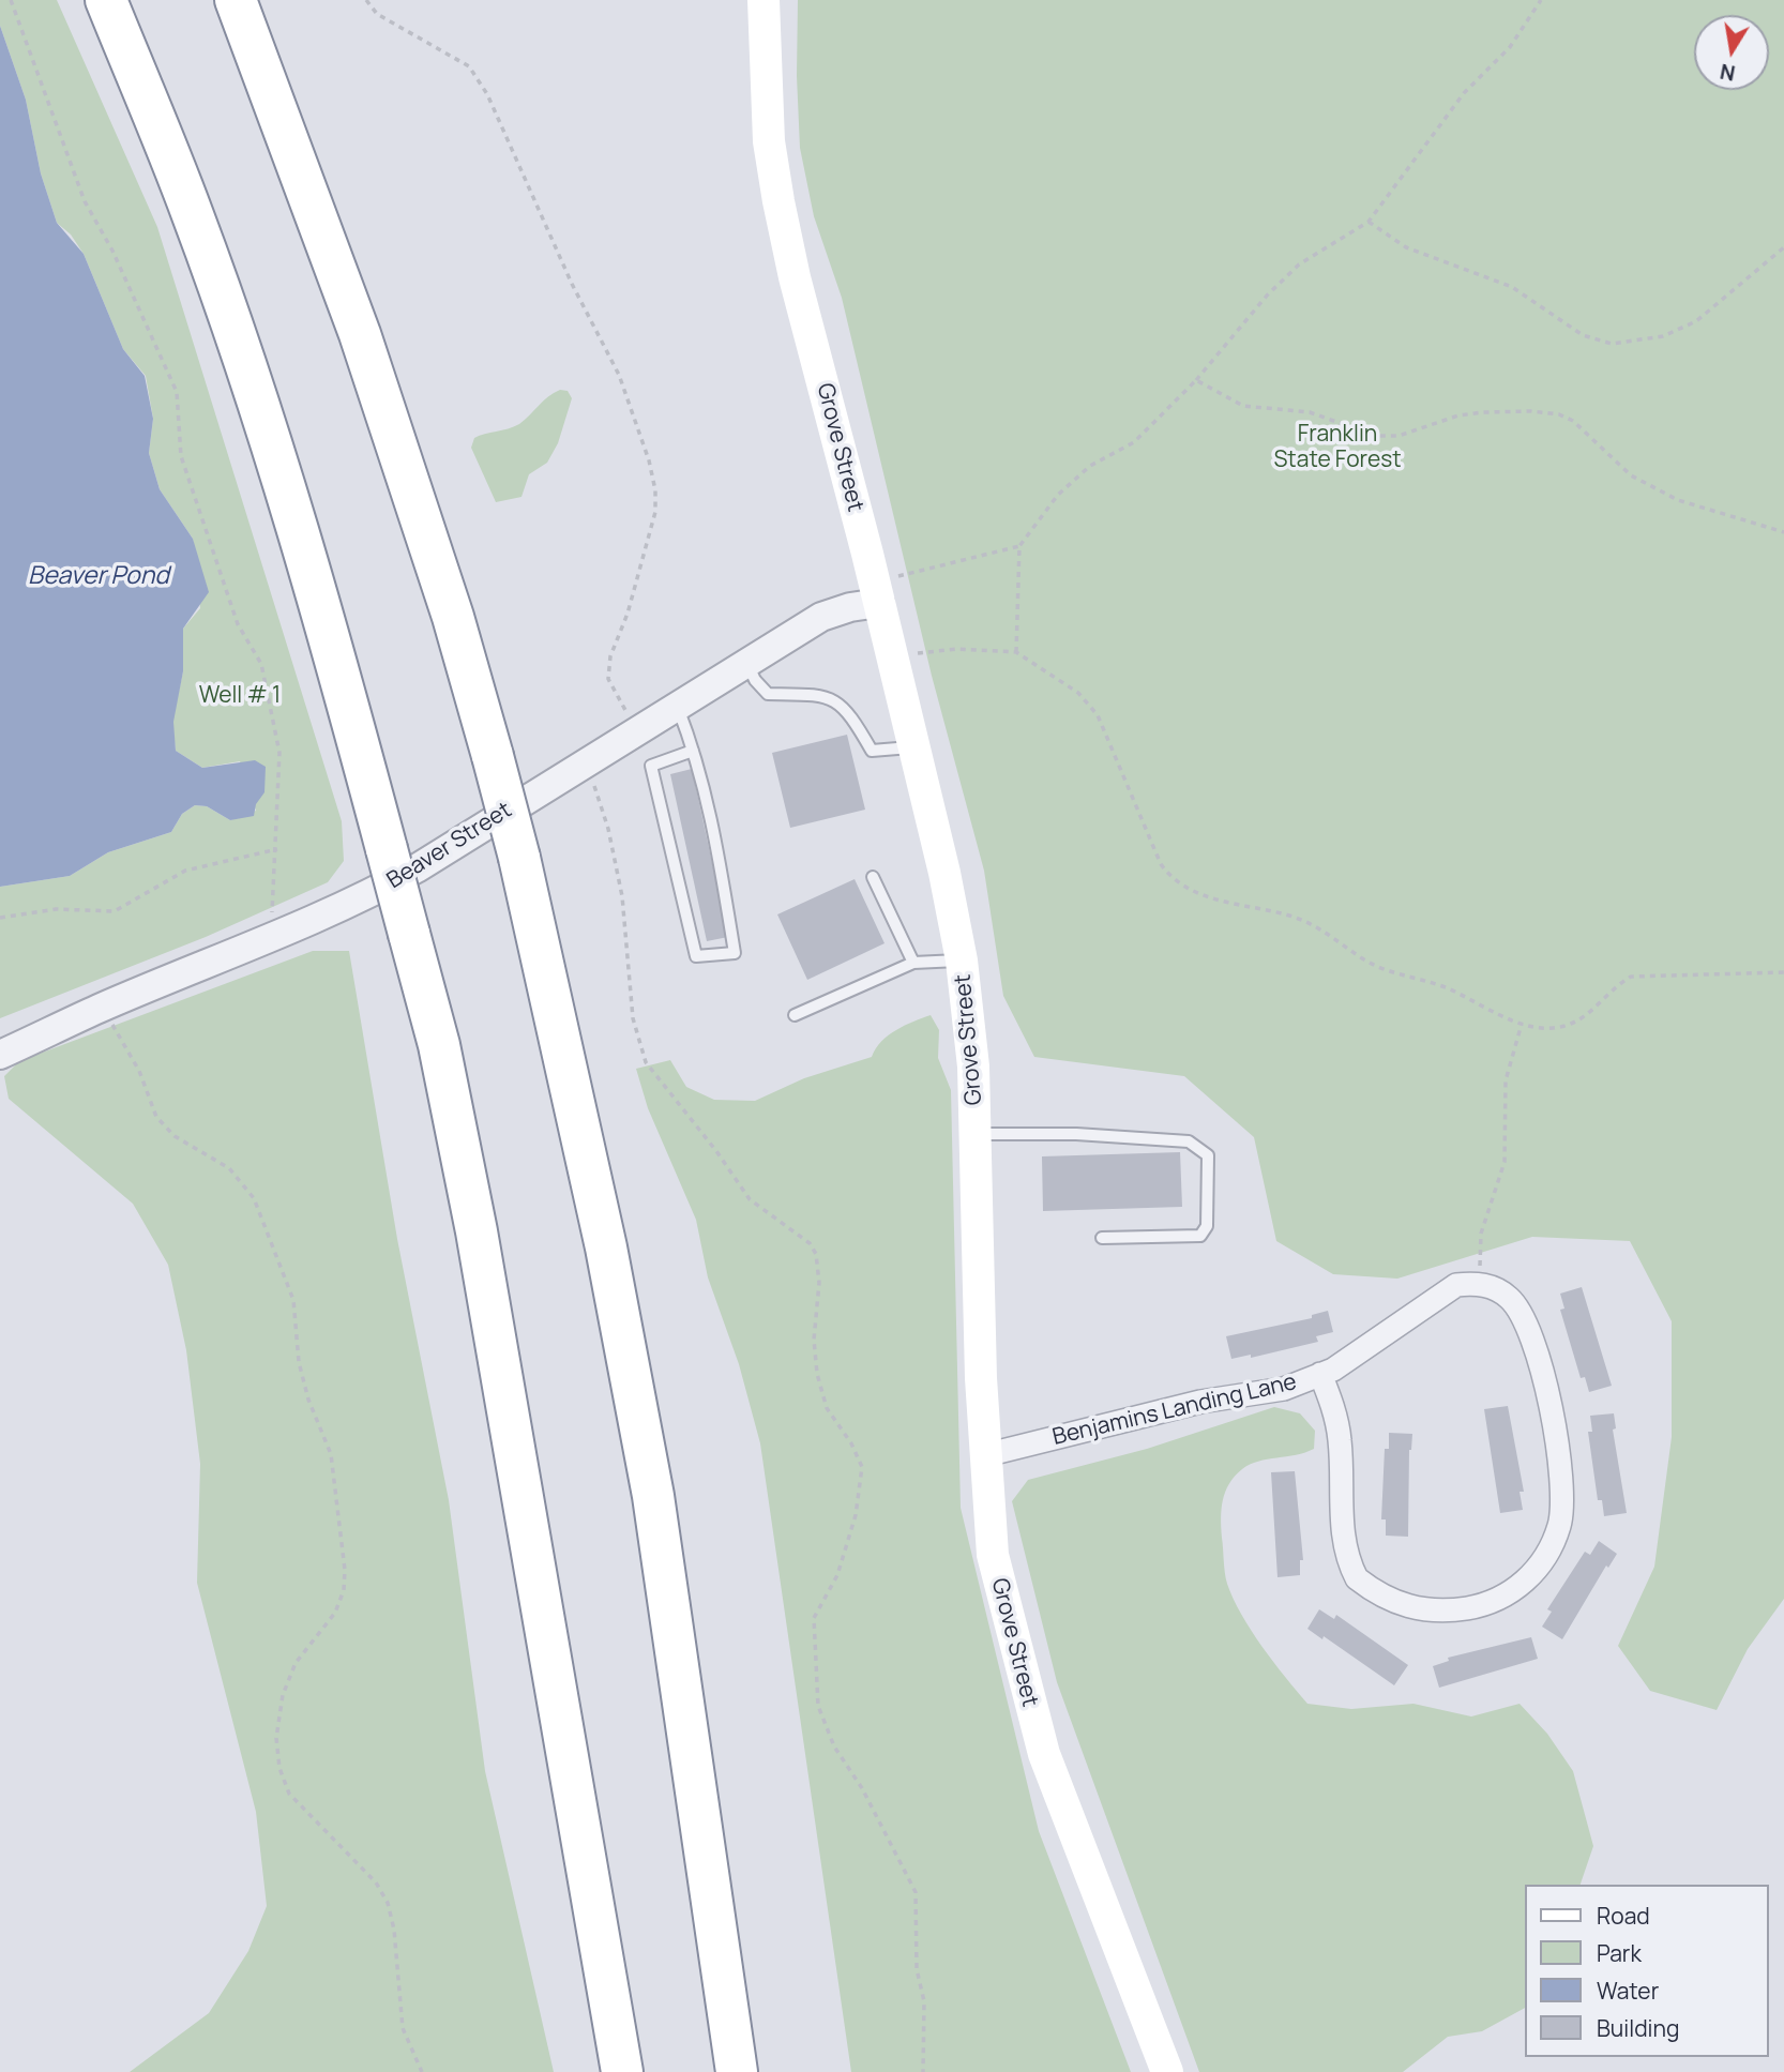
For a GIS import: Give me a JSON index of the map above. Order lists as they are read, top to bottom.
{
  "streets": {
    "main road": ["Grove Street"],
    "street": ["Beaver Street", "Benjamins Landing Lane"]
  },
  "crossings": [
    ["Grove Street", "Beaver Street"],
    ["Grove Street", "Benjamins Landing Lane"]
  ],
  "water": ["Beaver Pond"],
  "parks": ["Franklin State Forest", "Well # 1"],
  "legend": [
    "Road",
    "Park",
    "Water",
    "Building"
  ],
  "north": "bottom"
}
